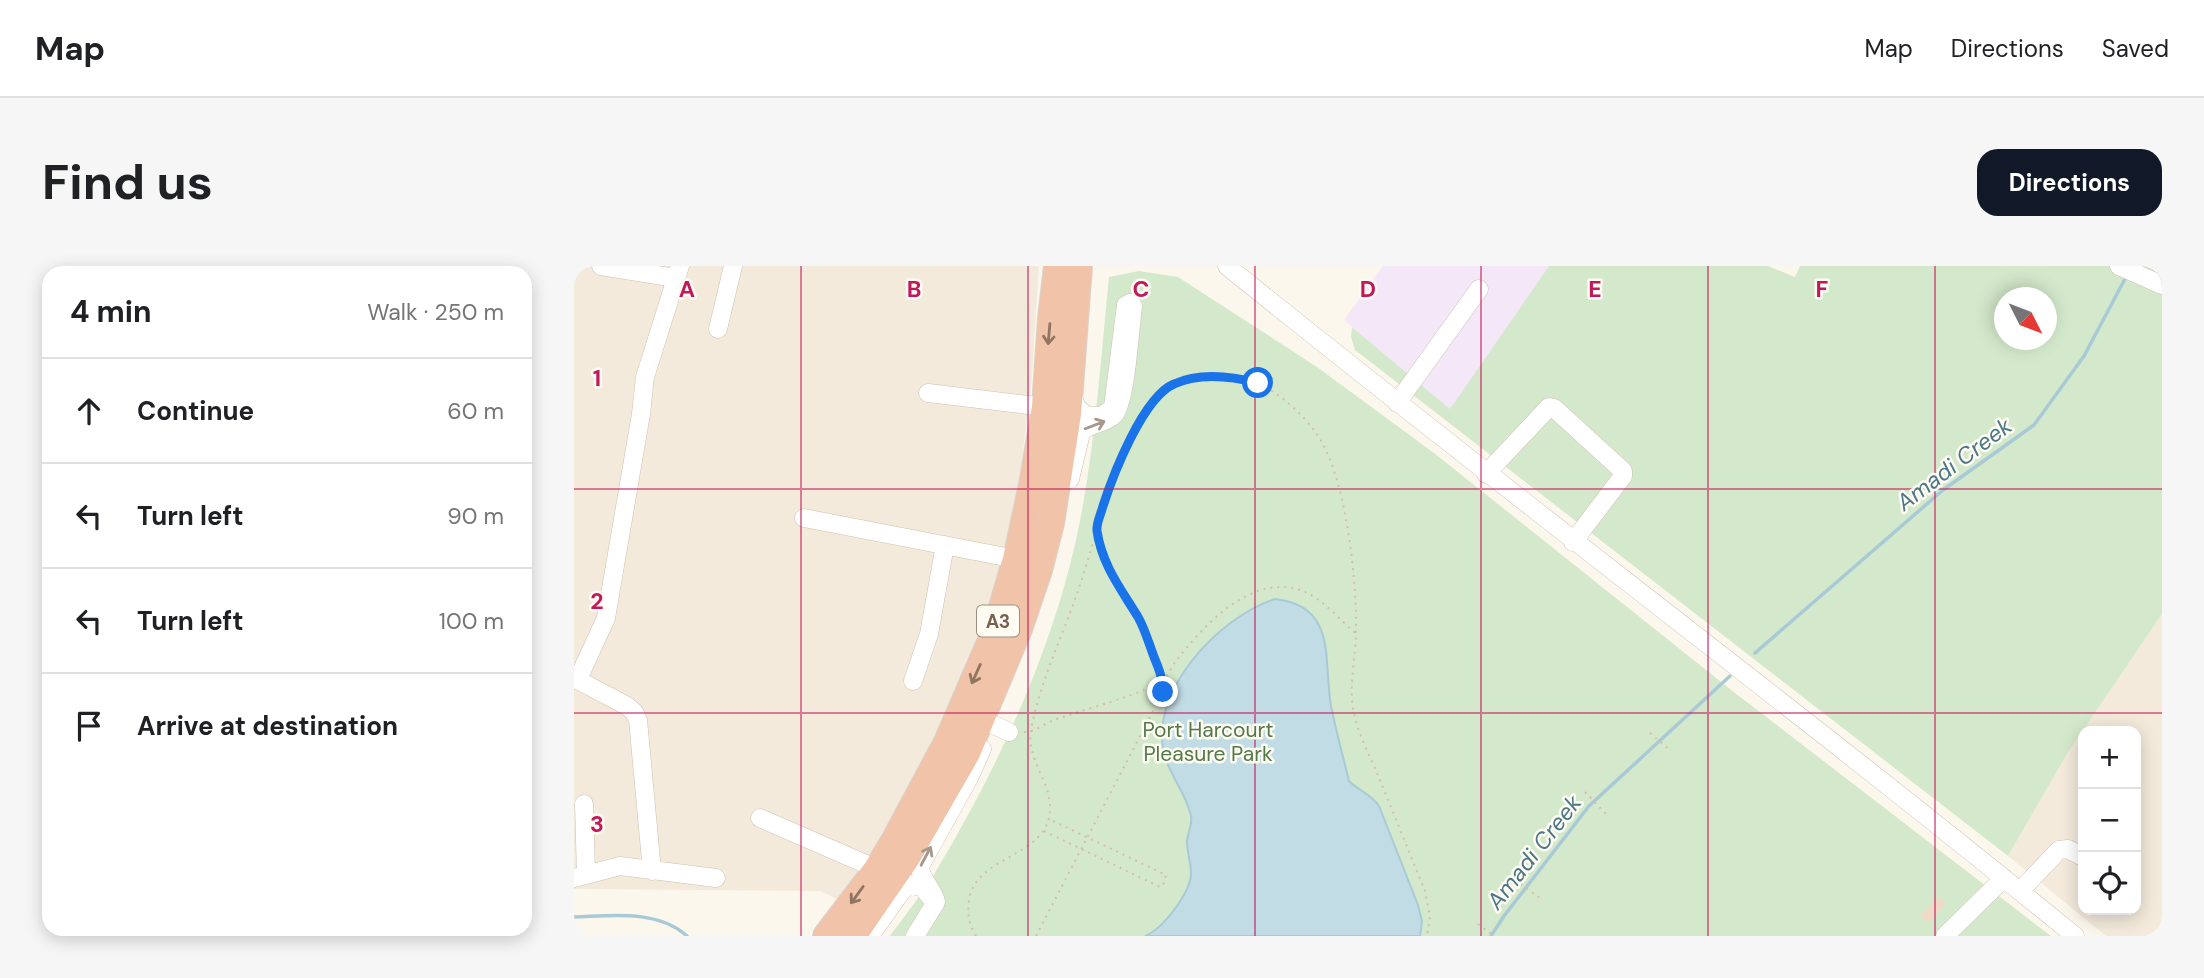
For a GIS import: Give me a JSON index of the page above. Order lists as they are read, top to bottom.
{
  "streets": {
    "highway": ["A3"]
  },
  "water": ["Amadi Creek"],
  "parks": ["Port Harcourt Pleasure Park"],
  "north": "bottom right",
  "page": {
    "header": "Map",
    "nav": ["Map", "Directions", "Saved"],
    "buttons": "Directions",
    "title": "Find us",
    "heading": ["4 min", "Walk · 250 m"],
    "list": [
      ["Continue", "60 m"],
      ["Turn left", "90 m"],
      ["Turn left", "100 m"],
      "Arrive at destination"
    ],
    "map_buttons": ["+", "−"]
  },
  "grid": {
    "columns": [
      "A",
      "B",
      "C",
      "D",
      "E",
      "F"
    ],
    "rows": ["1", "2", "3"]
  }
}
